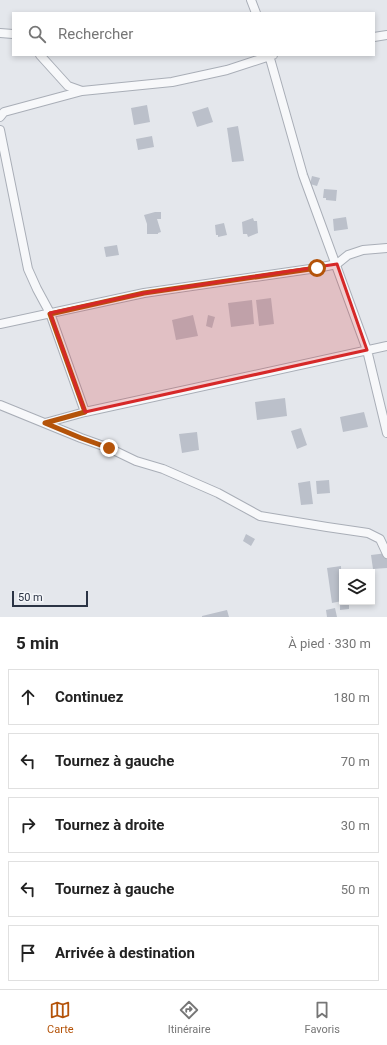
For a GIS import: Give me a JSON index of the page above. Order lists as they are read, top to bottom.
{
  "scale_bar": "50 m",
  "page": {
    "search": "Rechercher",
    "scale": "50 m",
    "heading": ["5 min", "À pied · 330 m"],
    "list": [
      ["Continuez", "180 m"],
      ["Tournez à gauche", "70 m"],
      ["Tournez à droite", "30 m"],
      ["Tournez à gauche", "50 m"],
      "Arrivée à destination"
    ],
    "nav": ["Carte", "Itinéraire", "Favoris"]
  }
}
